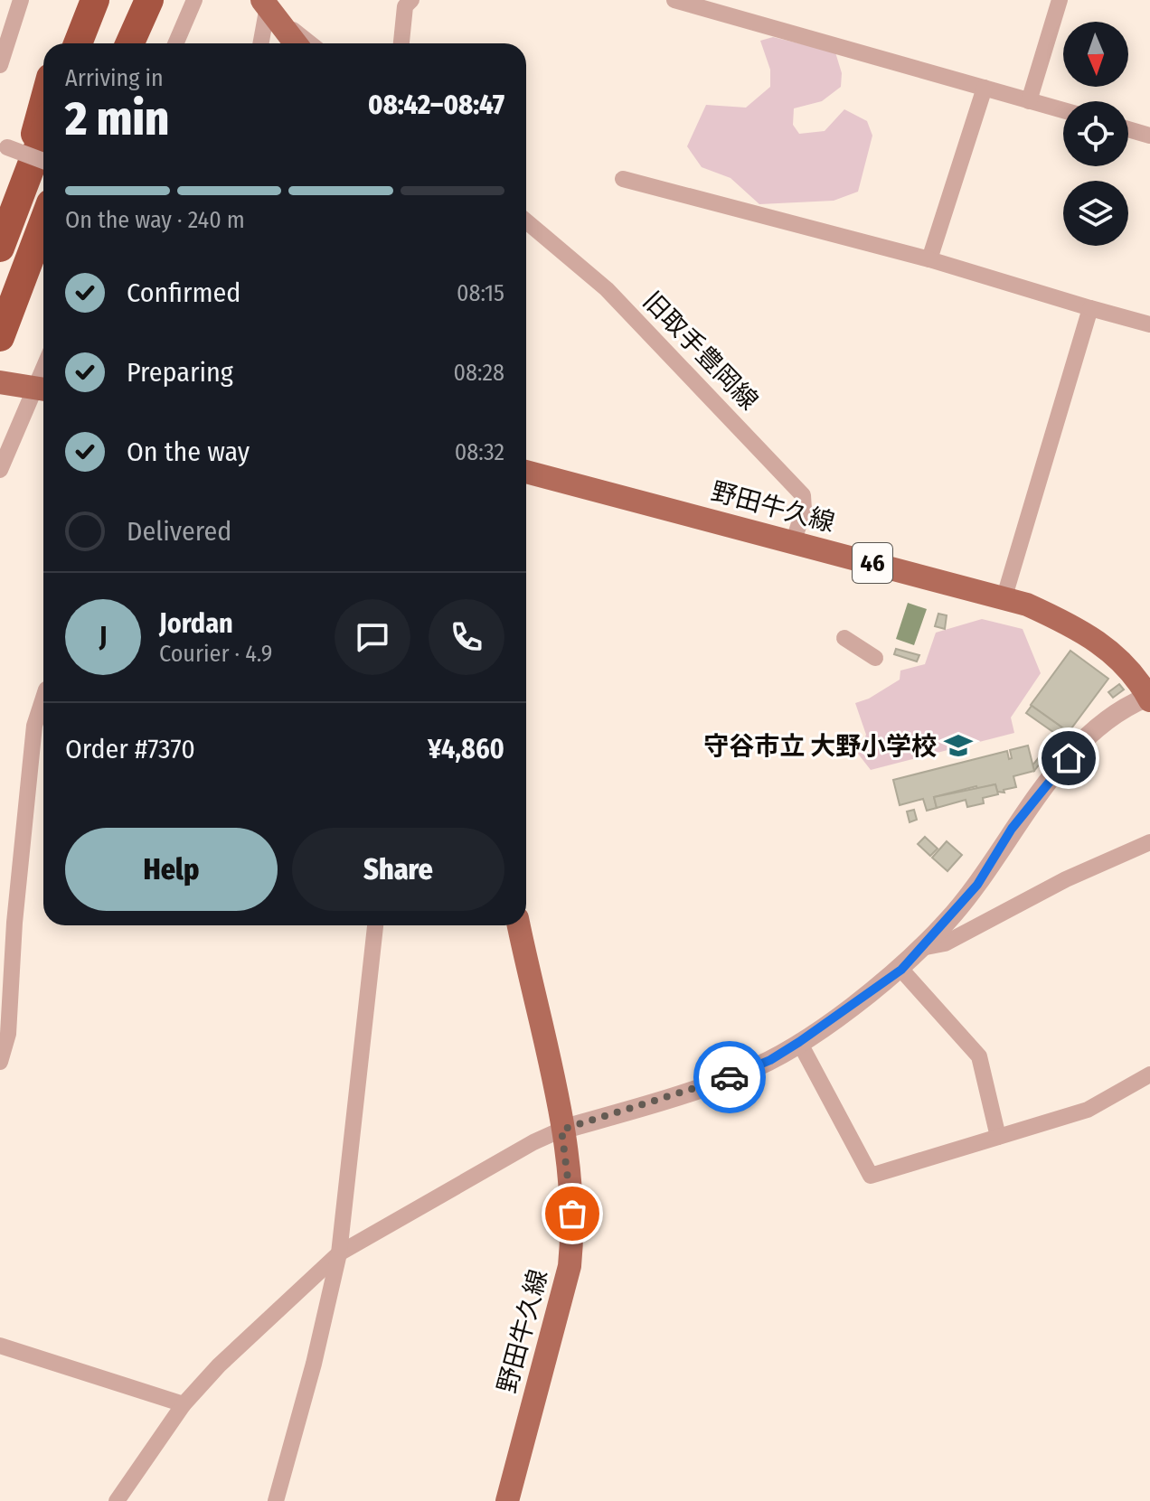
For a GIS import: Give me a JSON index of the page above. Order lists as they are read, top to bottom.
{
  "streets": {
    "main road": ["野田牛久線", "46"],
    "street": ["旧取手豊岡線"]
  },
  "crossings": [
    ["旧取手豊岡線", "野田牛久線"]
  ],
  "places": {
    "school or university": ["守谷市立 大野小学校"]
  },
  "north": "bottom",
  "page": {
    "heading": ["2 min", "Arriving in", "08:42–08:47"],
    "panel": [
      "Jordan",
      "Courier · 4.9",
      "Order #7370",
      "¥4,860"
    ],
    "bar": "On the way · 240 m",
    "list": [
      ["Confirmed", "08:15"],
      ["Preparing", "08:28"],
      ["On the way", "08:32"],
      "Delivered"
    ],
    "round": "J",
    "buttons": ["Help", "Share"]
  }
}
